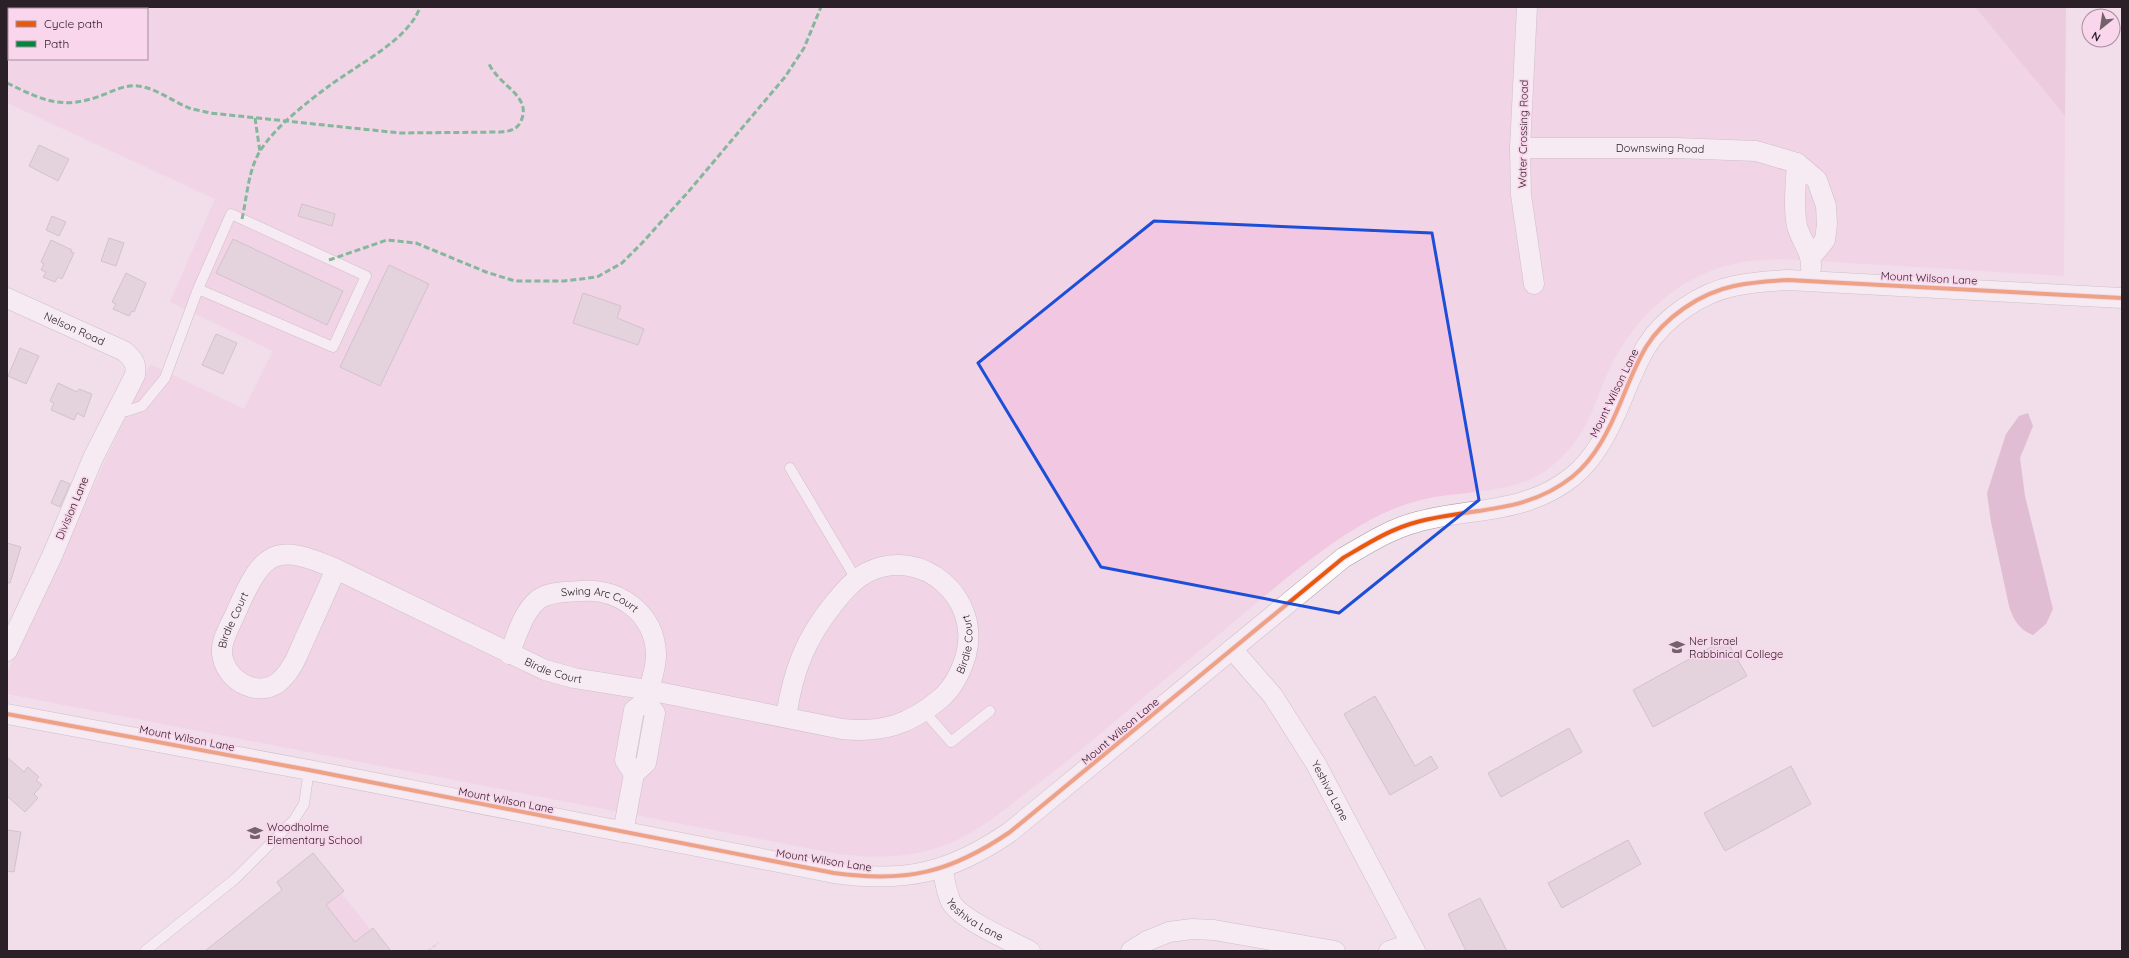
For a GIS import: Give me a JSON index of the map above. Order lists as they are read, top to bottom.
{
  "streets": {
    "street": [
      "Water Crossing Road",
      "Downswing Road",
      "Mount Wilson Lane",
      "Nelson Road",
      "Division Lane",
      "Swing Arc Court",
      "Birdie Court",
      "Yeshiva Lane"
    ]
  },
  "crossings": [
    ["Water Crossing Road", "Downswing Road"],
    ["Mount Wilson Lane", "Yeshiva Lane"],
    ["Nelson Road", "Division Lane"],
    ["Swing Arc Court", "Birdie Court"]
  ],
  "places": {
    "school or university": ["Ner Israel Rabbinical College", "Woodholme Elementary School"]
  },
  "legend": ["Cycle path", "Path"],
  "north": "bottom left"
}
